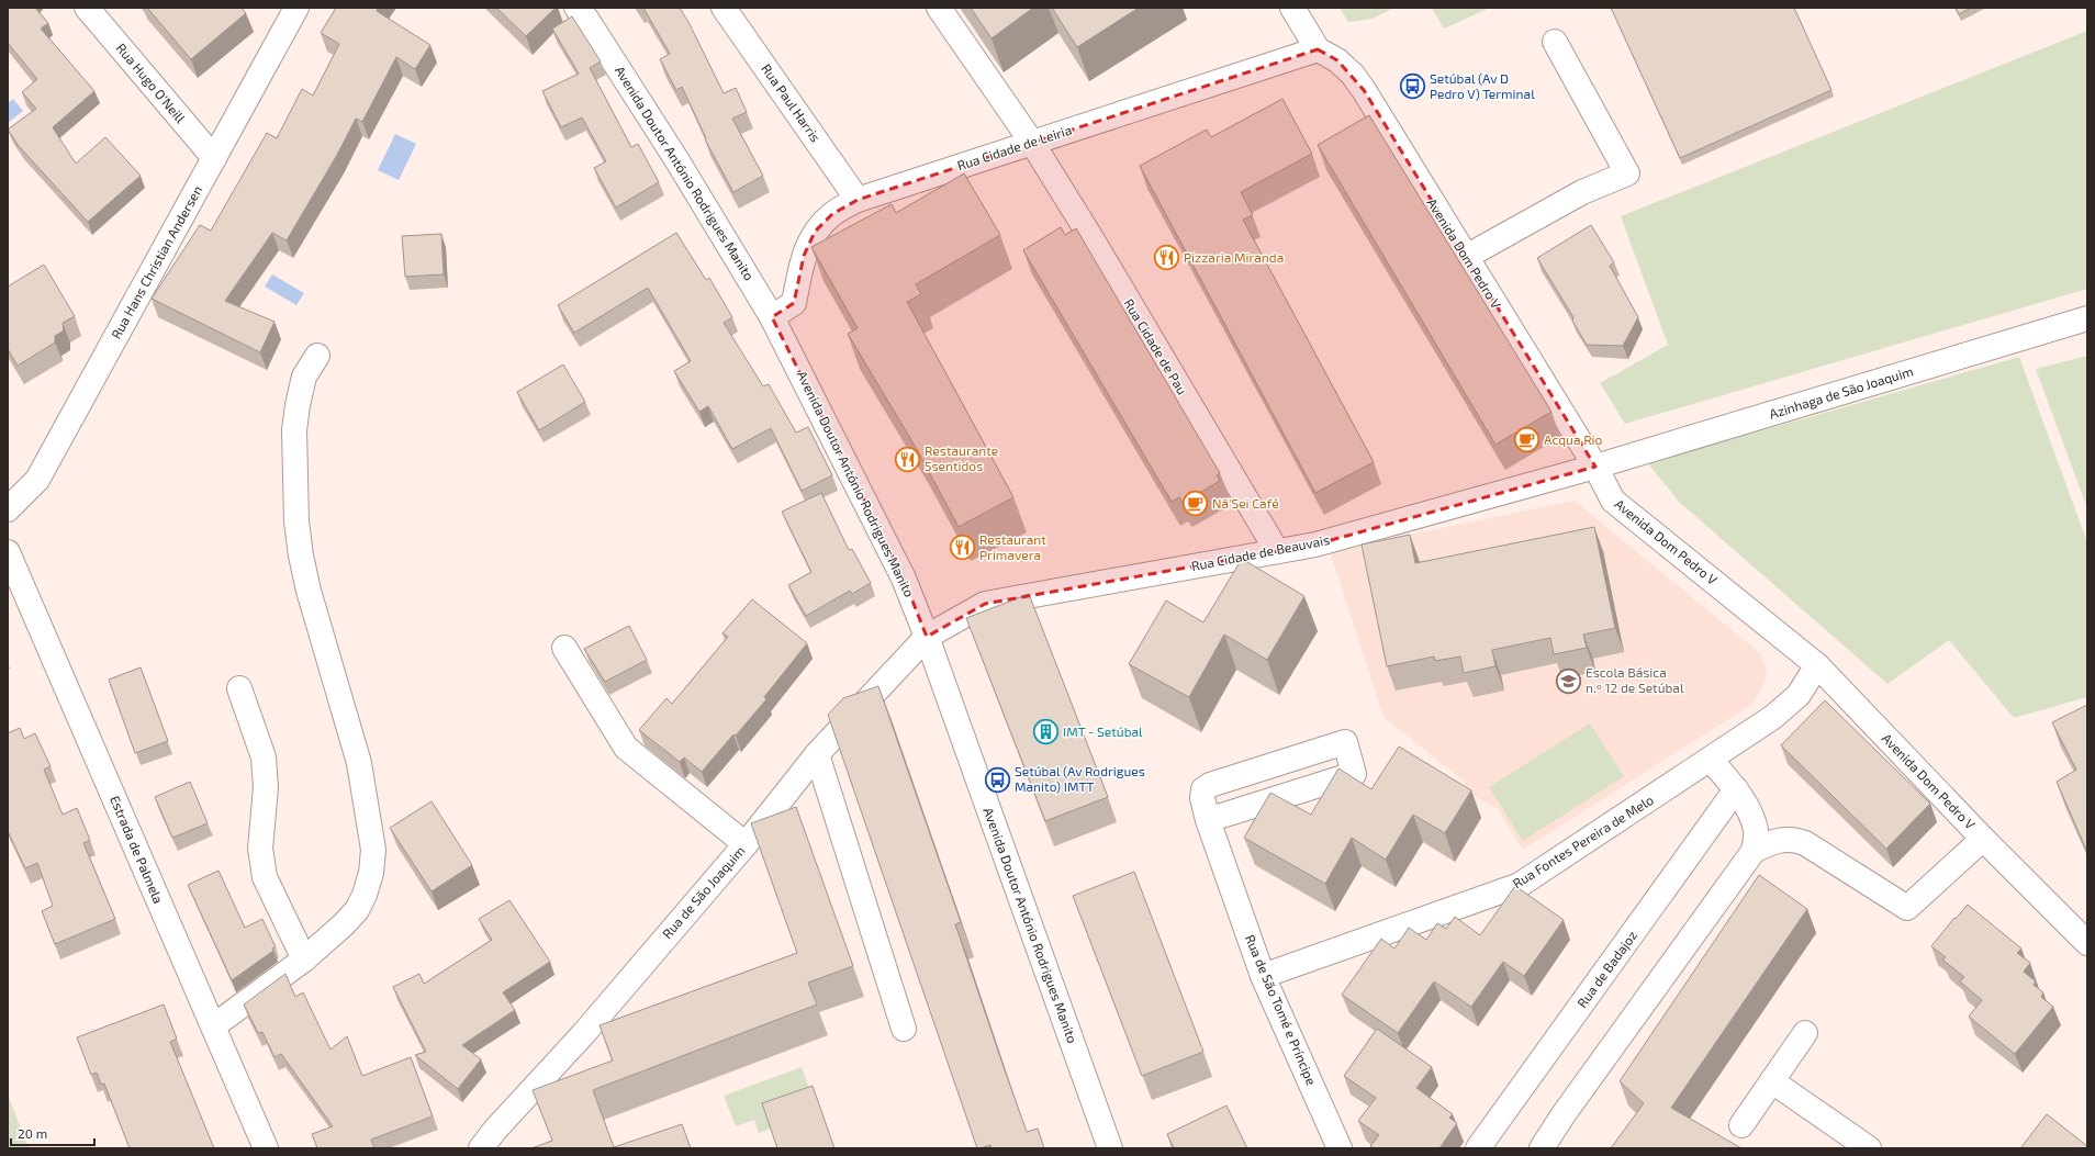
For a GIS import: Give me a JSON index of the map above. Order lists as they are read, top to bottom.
{
  "streets": {
    "street": [
      "Rua Hugo O'Neill",
      "Rua Paul Harris",
      "Rua Cidade de Leiria",
      "Avenida Doutor António Rodrigues Manito",
      "Avenida Dom Pedro V",
      "Rua Hans Christian Andersen",
      "Rua Cidade de Pau",
      "Azinhaga de São Joaquim",
      "Rua Cidade de Beauvais",
      "Rua Fontes Pereira de Melo",
      "Estrada de Palmela",
      "Rua de São Joaquim",
      "Rua de Badajoz",
      "Rua de São Tomé e Príncipe"
    ]
  },
  "crossings": [
    ["Rua Hugo O'Neill", "Rua Hans Christian Andersen"],
    ["Rua Paul Harris", "Rua Cidade de Leiria"],
    ["Rua Cidade de Leiria", "Avenida Doutor António Rodrigues Manito"],
    ["Rua Cidade de Leiria", "Avenida Dom Pedro V"],
    ["Rua Cidade de Leiria", "Rua Cidade de Pau"],
    ["Avenida Doutor António Rodrigues Manito", "Rua Cidade de Beauvais"],
    ["Avenida Doutor António Rodrigues Manito", "Rua de São Joaquim"],
    ["Avenida Dom Pedro V", "Azinhaga de São Joaquim"],
    ["Avenida Dom Pedro V", "Rua Cidade de Beauvais"],
    ["Avenida Dom Pedro V", "Rua Fontes Pereira de Melo"],
    ["Rua Cidade de Pau", "Rua Cidade de Beauvais"],
    ["Azinhaga de São Joaquim", "Rua Cidade de Beauvais"],
    ["Rua Cidade de Beauvais", "Rua de São Joaquim"],
    ["Rua Fontes Pereira de Melo", "Rua de São Tomé e Príncipe"]
  ],
  "places": {
    "bus stop": ["Setúbal (Av D Pedro V) Terminal", "Setúbal (Av Rodrigues Manito) IMTT"],
    "restaurant": ["Pizzaria Miranda", "Restaurante 5sentidos", "Restaurant Primavera"],
    "cafe": ["Acqua Rio", "Nã'Sei Café"],
    "school or university": ["Escola Básica n.º 12 de Setúbal"],
    "building": ["IMT - Setúbal"]
  },
  "scale_bar": "20 m"
}
